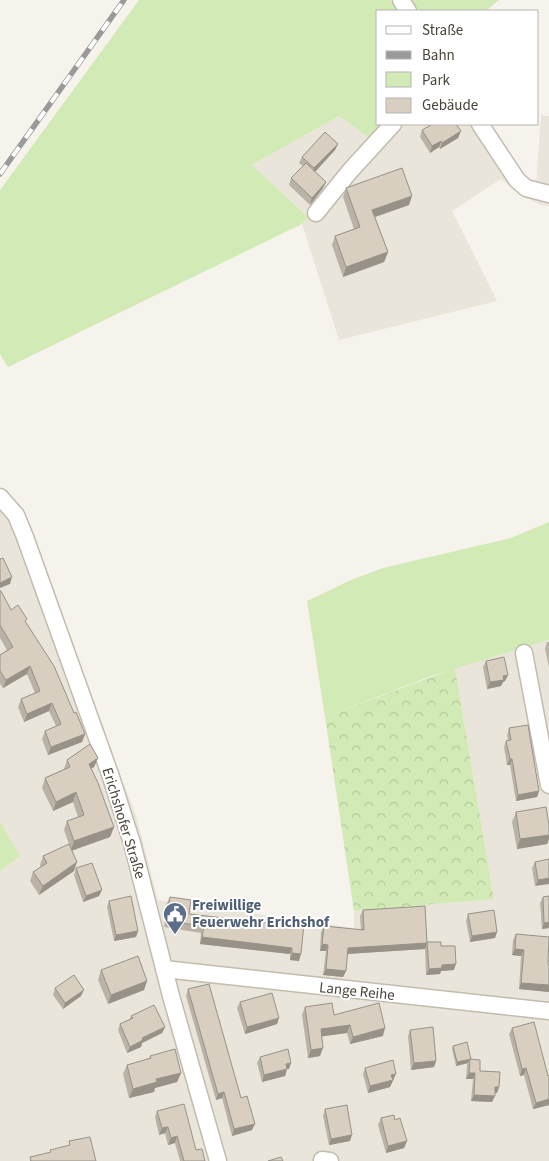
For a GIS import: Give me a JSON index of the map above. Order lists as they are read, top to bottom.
{
  "streets": {
    "street": ["Erichshofer Straße", "Lange Reihe"]
  },
  "crossings": [
    ["Erichshofer Straße", "Lange Reihe"]
  ],
  "places": {
    "public building": ["Freiwillige Feuerwehr Erichshof"]
  },
  "legend": [
    "Straße",
    "Bahn",
    "Park",
    "Gebäude"
  ]
}
